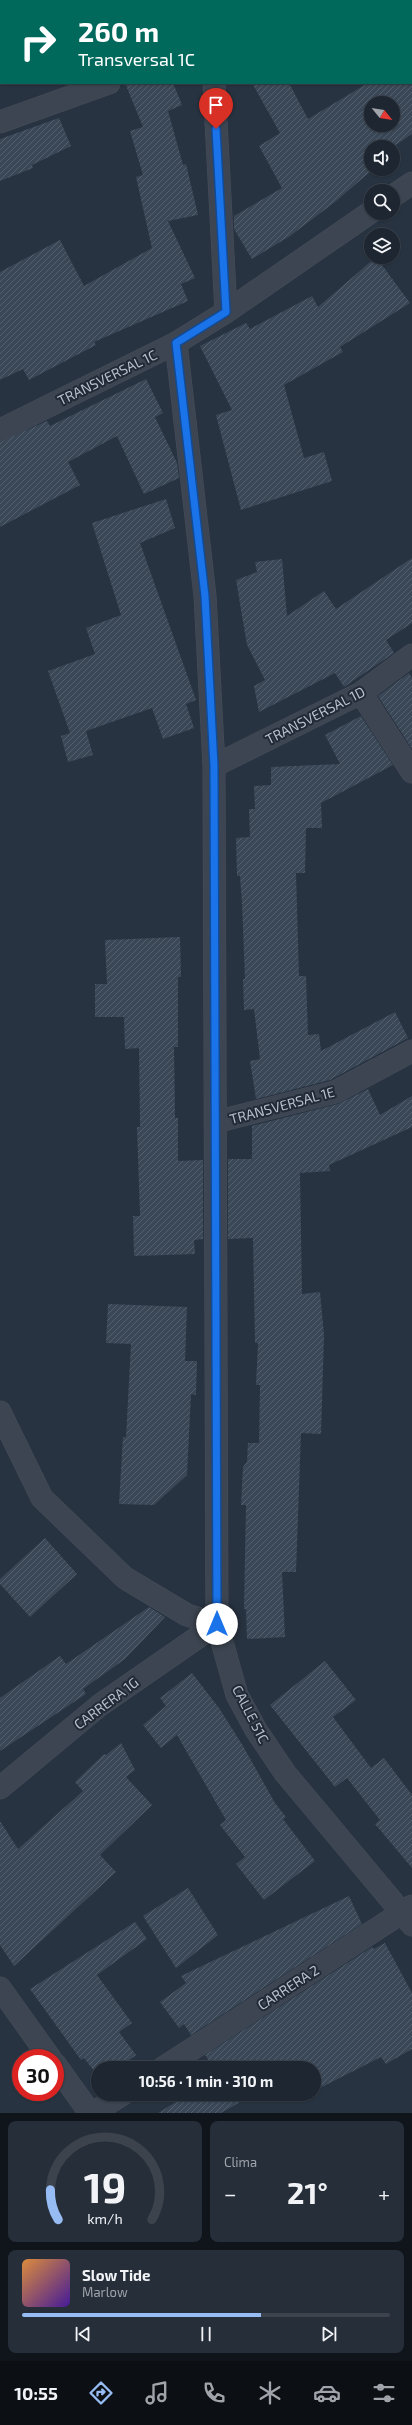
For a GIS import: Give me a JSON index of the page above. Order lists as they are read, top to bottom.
{
  "streets": {
    "street": [
      "TRANSVERSAL 1C",
      "TRANSVERSAL 1D",
      "TRANSVERSAL 1E",
      "CARRERA 1G",
      "CALLE 51C",
      "CARRERA 2"
    ]
  },
  "crossings": [
    ["TRANSVERSAL 1C", "CALLE 51C"],
    ["TRANSVERSAL 1D", "CALLE 51C"],
    ["TRANSVERSAL 1E", "CALLE 51C"],
    ["CARRERA 1G", "CALLE 51C"],
    ["CALLE 51C", "CARRERA 2"]
  ],
  "north": "bottom right",
  "page": {
    "turn": ["260 m", "Transversal 1C"],
    "limit": "30",
    "trip": "10:56 · 1 min · 310 m",
    "tile": "Clima",
    "heat": ["−", "21°", "+"],
    "song": ["Slow Tide", "Marlow"],
    "tabs": "10:55",
    "gauge": ["19", "km/h"]
  }
}
